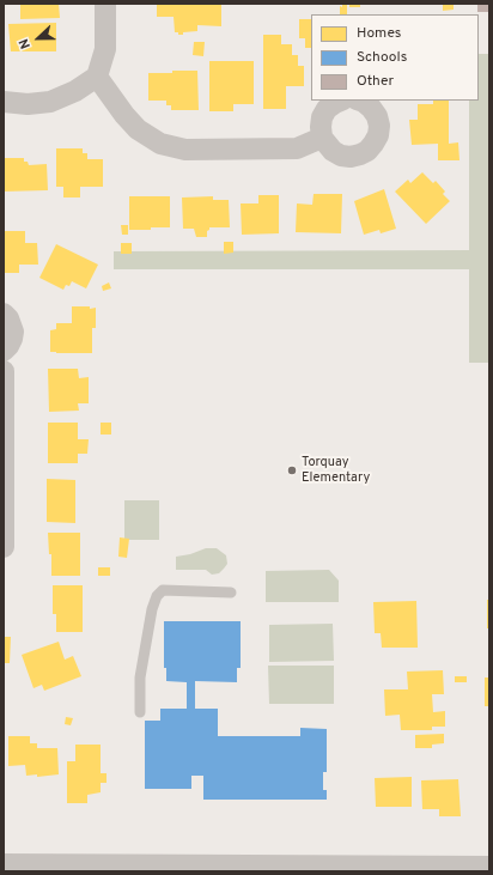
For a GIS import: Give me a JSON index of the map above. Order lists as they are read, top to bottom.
{
  "places": ["Torquay Elementary"],
  "legend": ["Homes", "Schools", "Other"],
  "north": "left"
}
